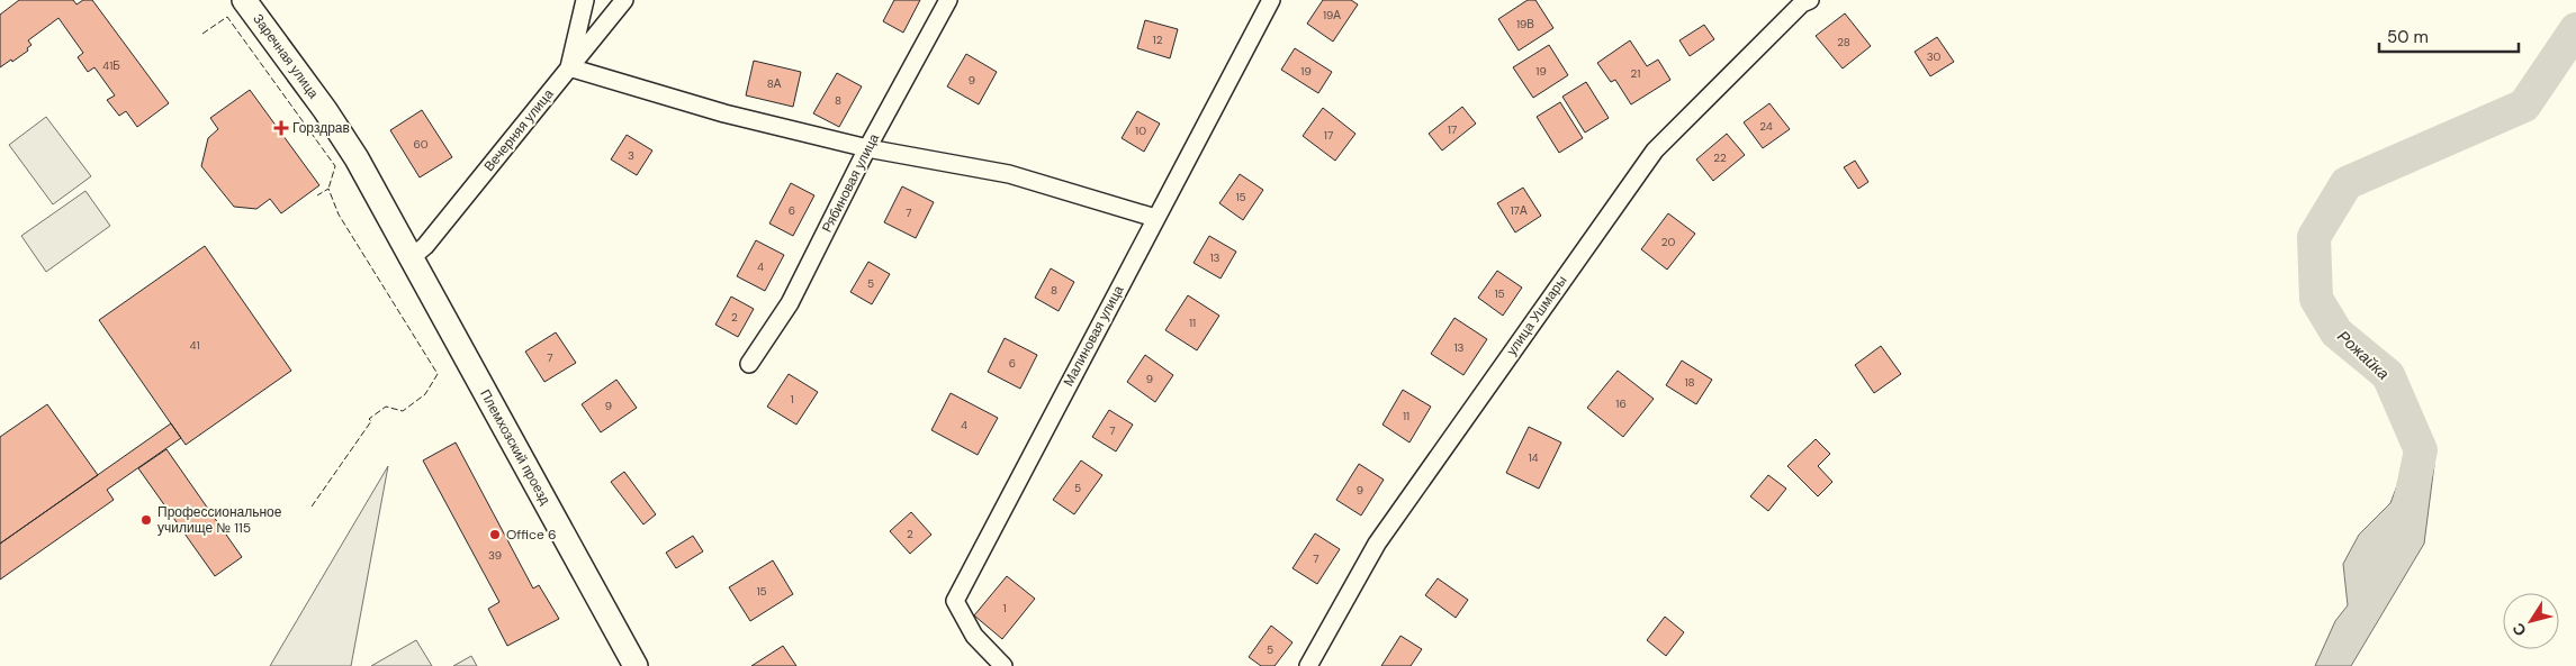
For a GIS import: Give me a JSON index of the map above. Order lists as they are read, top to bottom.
{
  "streets": {
    "main road": ["Заречная улица", "Племхозский проезд"],
    "street": [
      "Вечерняя улица",
      "Рябиновая улица",
      "улица Ушмары",
      "Малиновая улица"
    ]
  },
  "crossings": [
    ["Заречная улица", "Вечерняя улица"],
    ["Заречная улица", "Племхозский проезд"],
    ["Вечерняя улица", "Племхозский проезд"]
  ],
  "water": ["Рожайка"],
  "places": {
    "health": ["Горздрав"],
    "other": ["Профессиональное училище № 115", "Office 6"]
  },
  "house_numbers": [
    "19А",
    "19В",
    "12",
    "28",
    "30",
    "41Б",
    "19",
    "19",
    "21",
    "9",
    "8А",
    "8",
    "24",
    "17",
    "10",
    "17",
    "60",
    "3",
    "22",
    "15",
    "6",
    "17А",
    "7",
    "20",
    "13",
    "4",
    "5",
    "8",
    "15",
    "2",
    "11",
    "41",
    "13",
    "7",
    "6",
    "9",
    "18",
    "1",
    "16",
    "9",
    "11",
    "4",
    "7",
    "14",
    "5",
    "9",
    "2",
    "39",
    "7",
    "15",
    "1",
    "5"
  ],
  "scale_bar": "50 m",
  "north": "bottom left"
}
